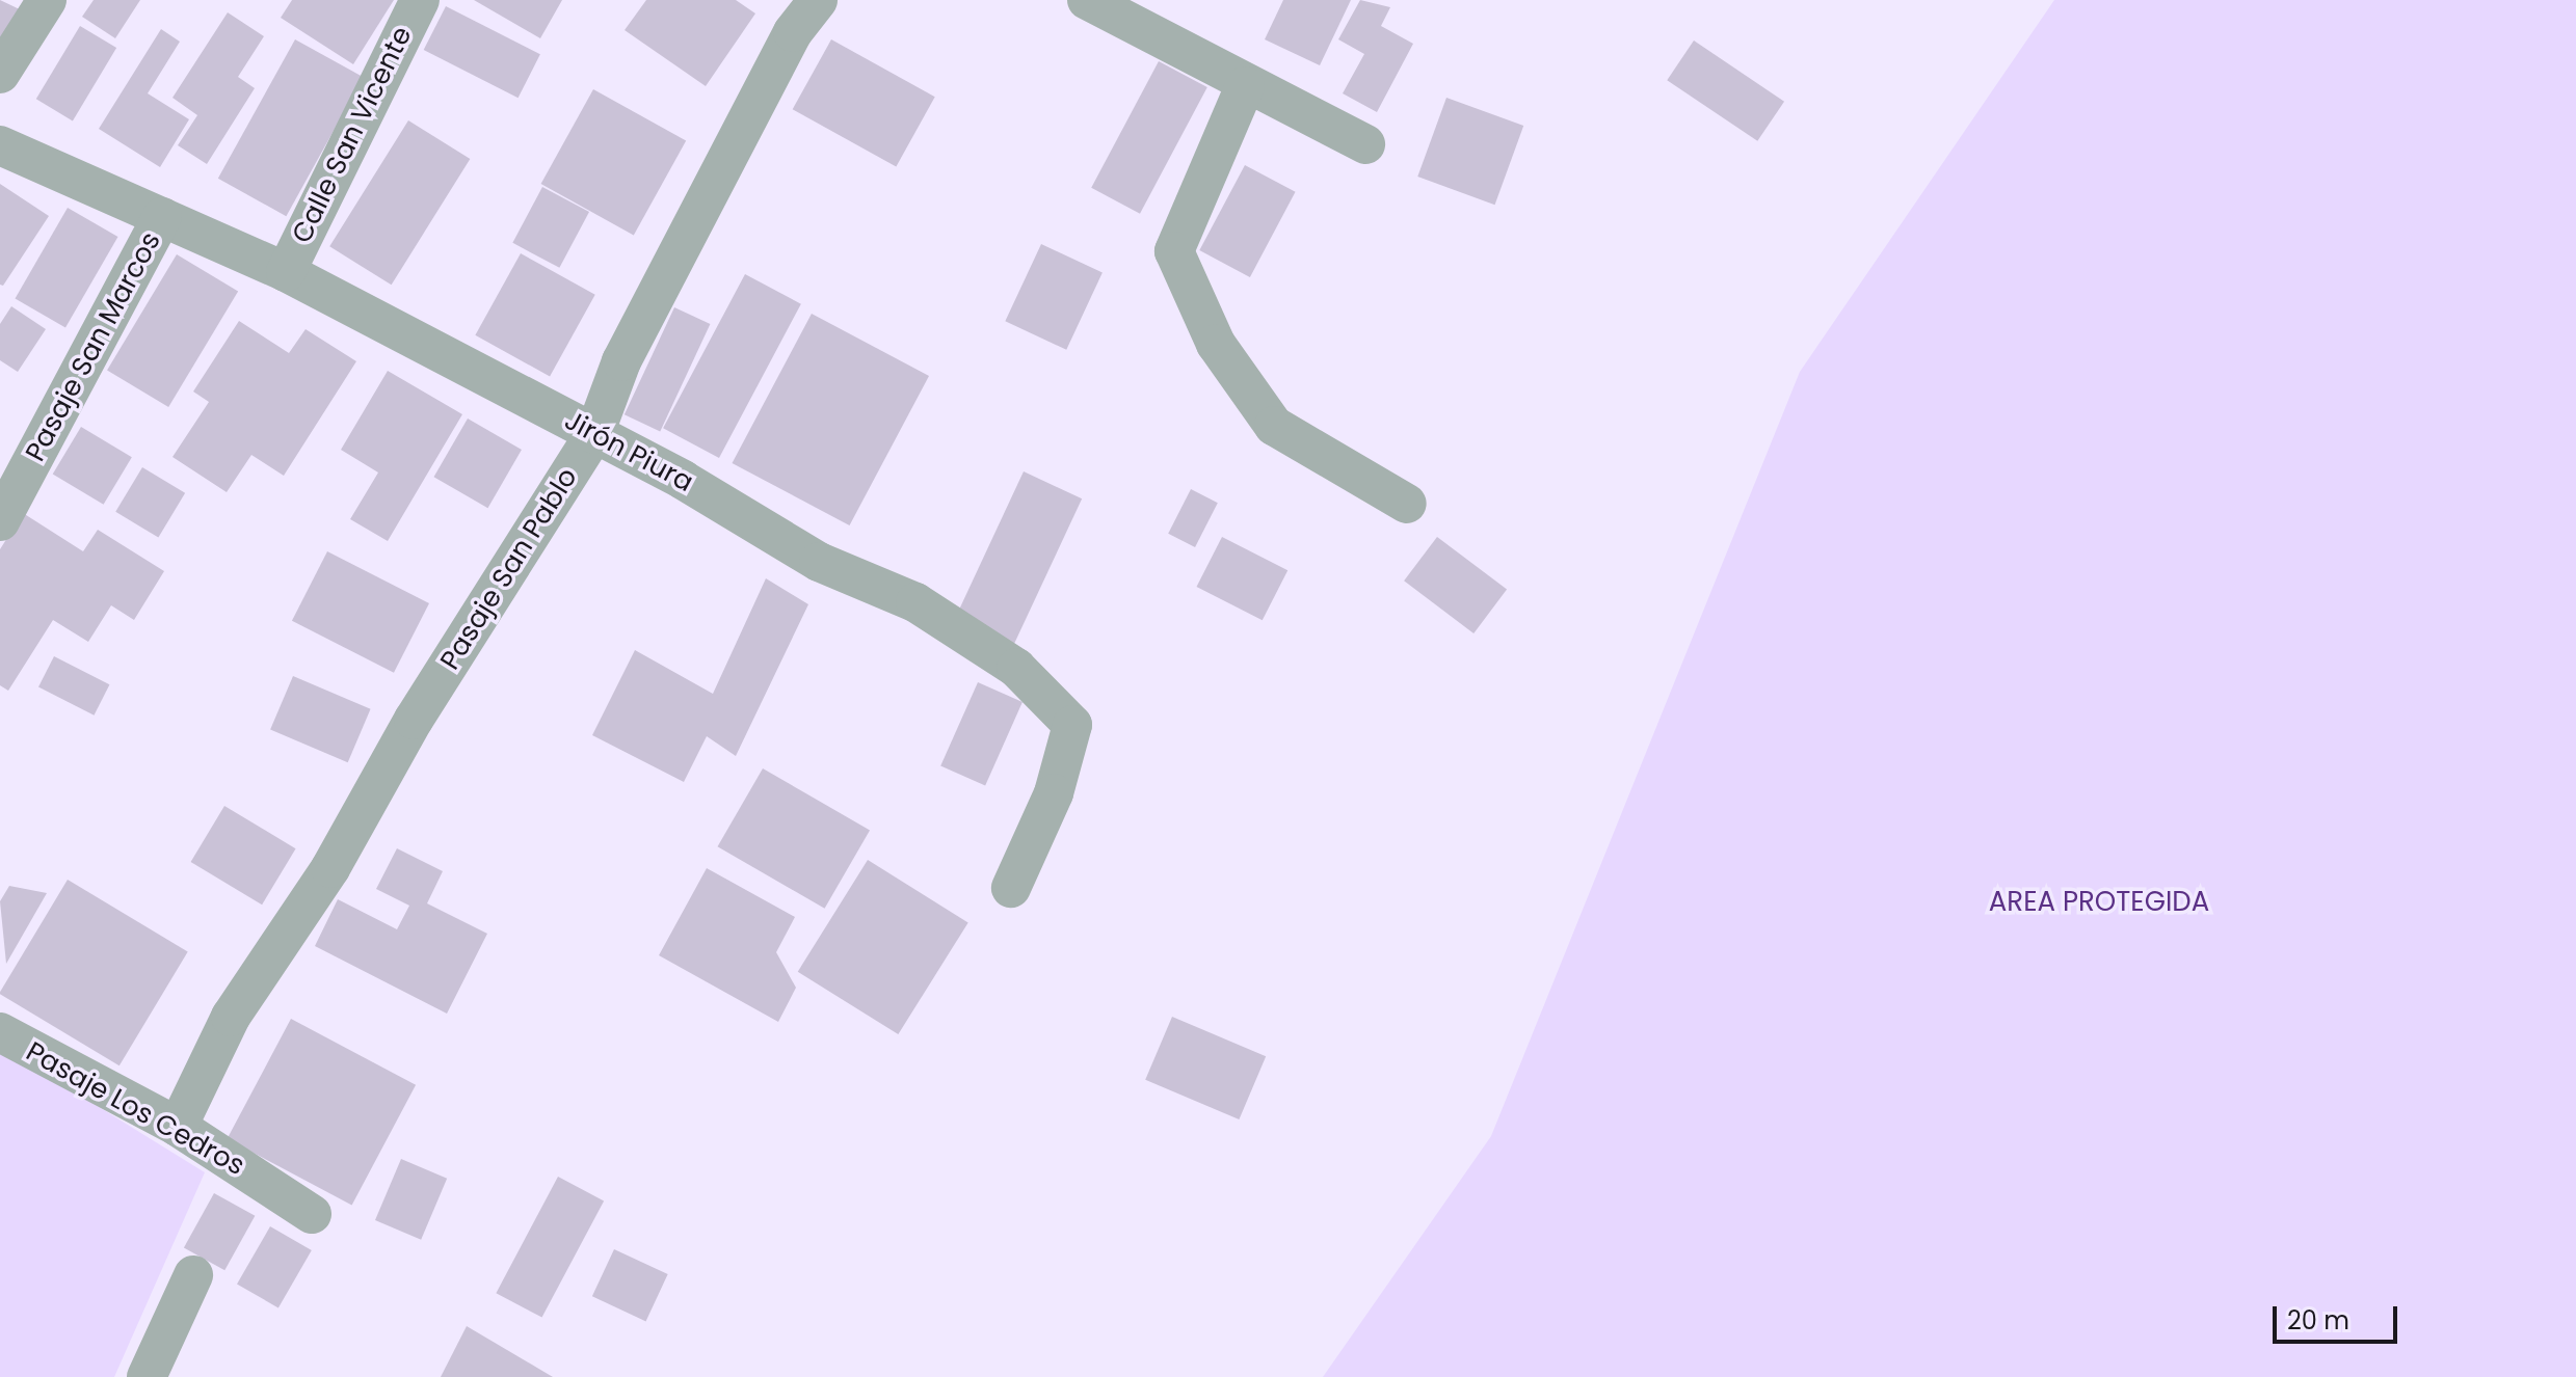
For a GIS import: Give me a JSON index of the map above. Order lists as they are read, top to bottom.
{
  "streets": {
    "street": [
      "Calle San Vicente",
      "Pasaje San Marcos",
      "Jirón Piura",
      "Pasaje San Pablo",
      "Pasaje Los Cedros"
    ]
  },
  "crossings": [
    ["Calle San Vicente", "Jirón Piura"],
    ["Pasaje San Marcos", "Jirón Piura"],
    ["Jirón Piura", "Pasaje San Pablo"],
    ["Pasaje San Pablo", "Pasaje Los Cedros"]
  ],
  "parks": ["AREA PROTEGIDA"],
  "scale_bar": "20 m"
}
